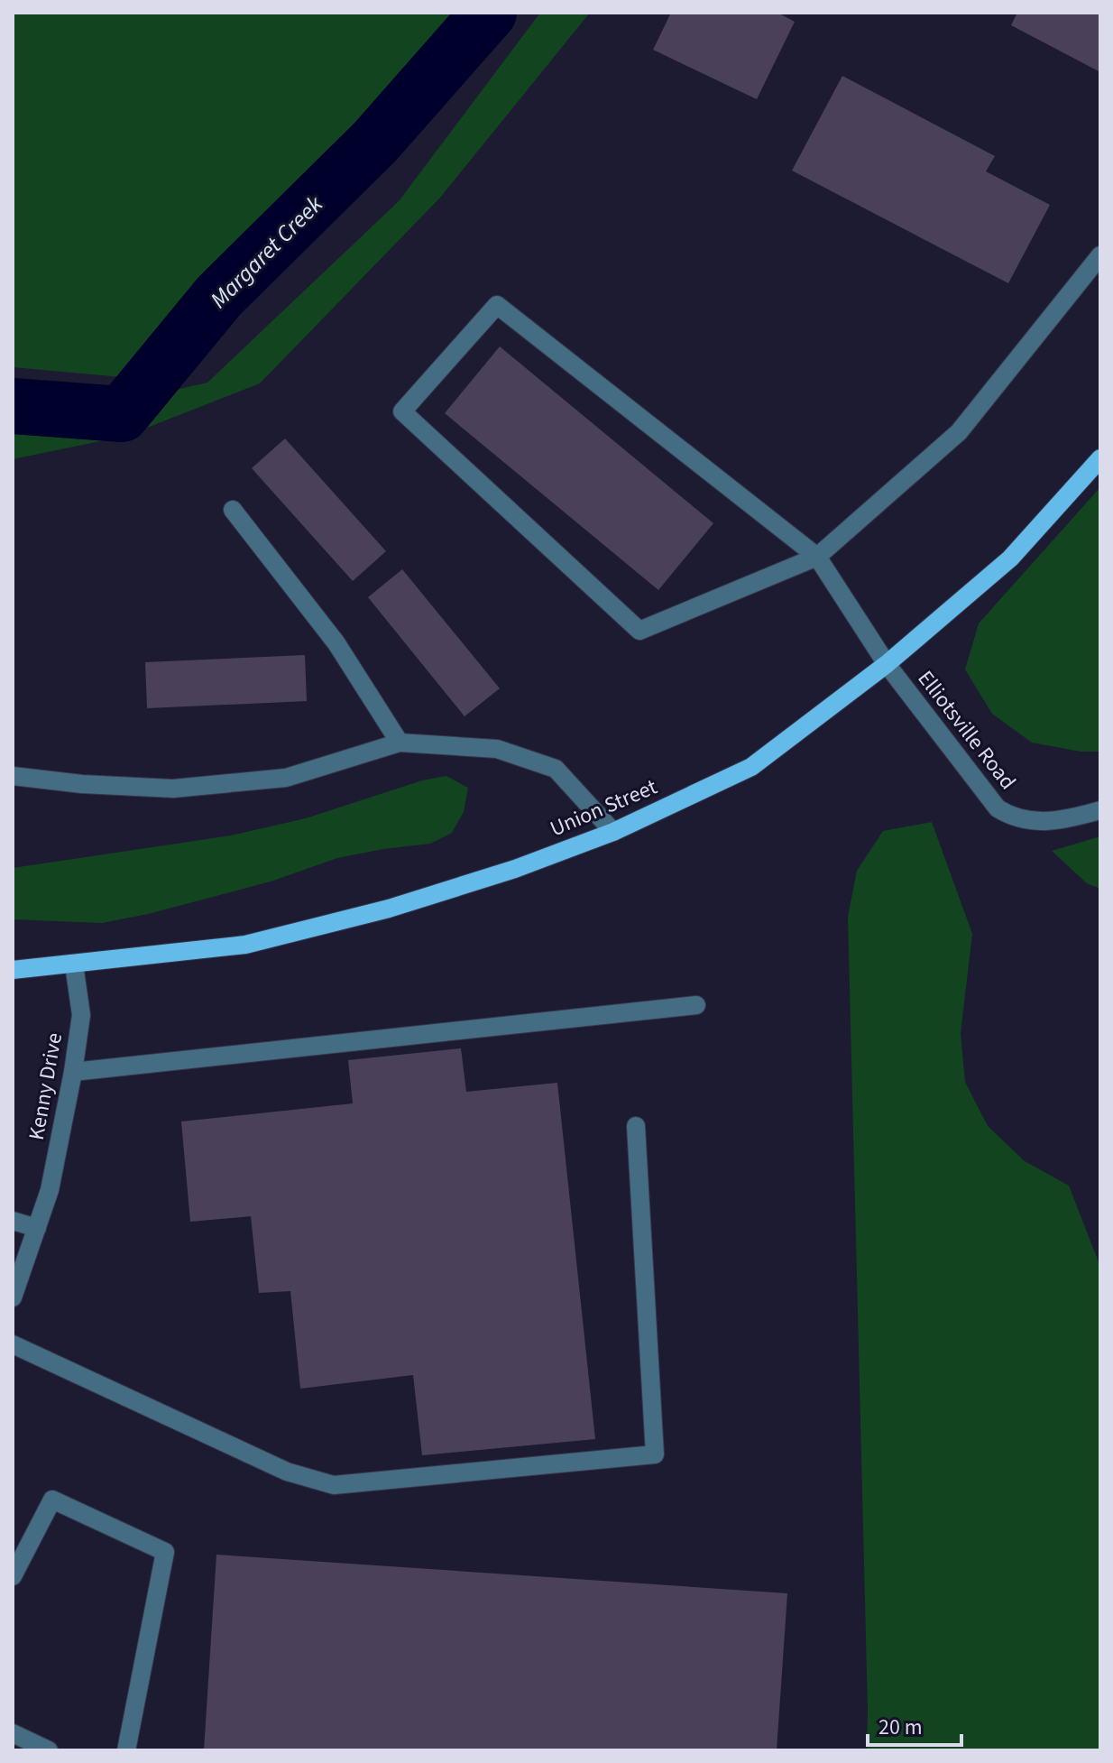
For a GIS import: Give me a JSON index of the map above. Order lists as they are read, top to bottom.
{
  "streets": {
    "main road": ["Union Street"],
    "street": ["Elliotsville Road", "Kenny Drive"]
  },
  "crossings": [
    ["Elliotsville Road", "Union Street"],
    ["Union Street", "Kenny Drive"]
  ],
  "water": ["Margaret Creek"],
  "scale_bar": "20 m"
}
